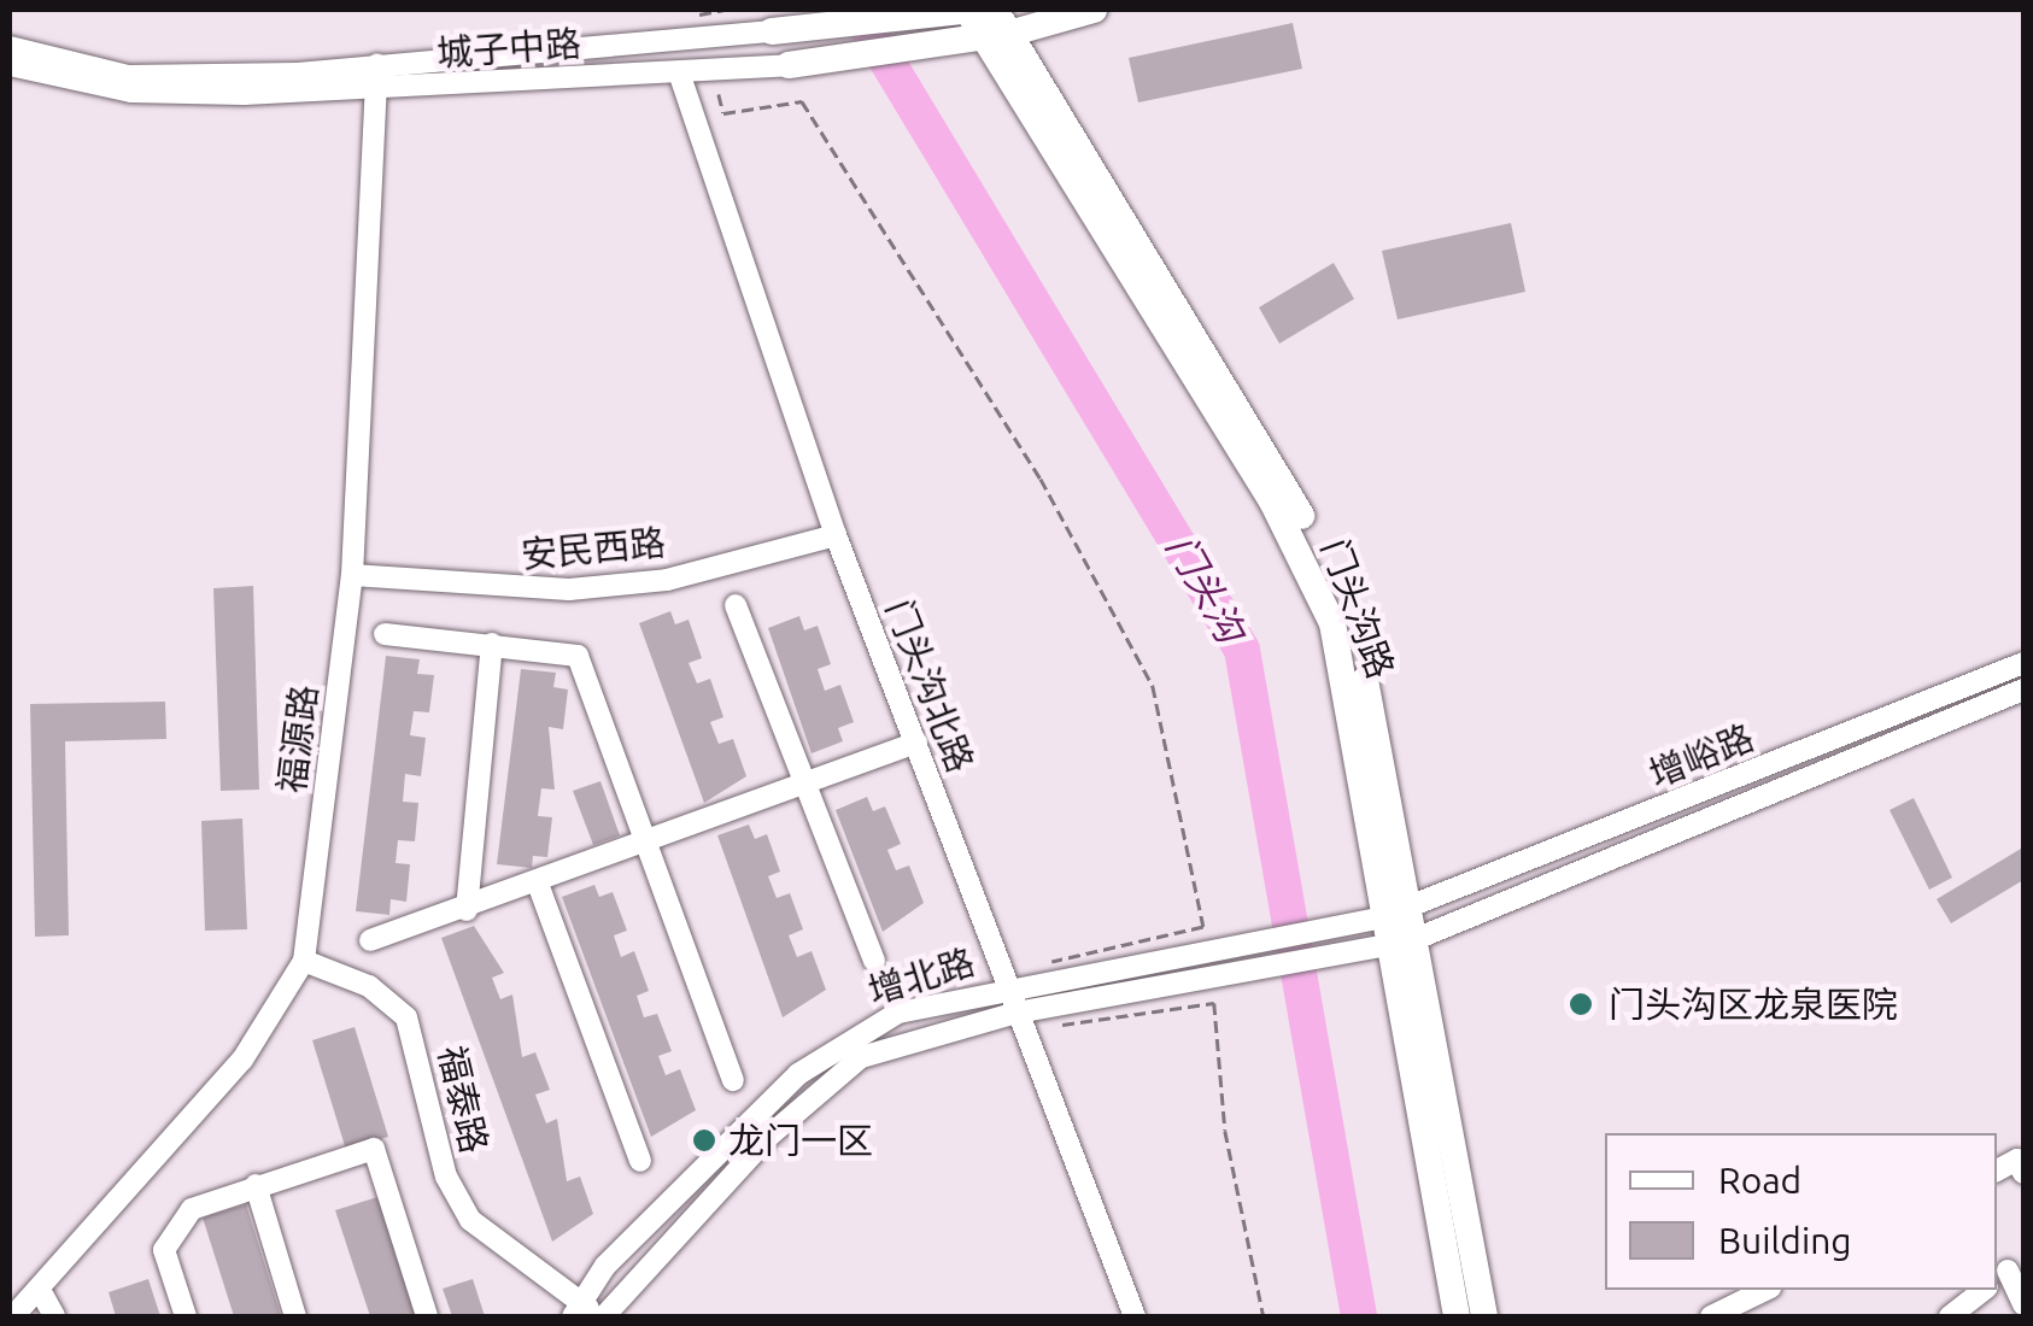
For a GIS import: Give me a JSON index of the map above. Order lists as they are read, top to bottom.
{
  "streets": {
    "main road": ["城子中路", "门头沟路"],
    "street": [
      "安民西路",
      "门头沟北路",
      "福源路",
      "增峪路",
      "增北路",
      "福泰路"
    ]
  },
  "crossings": [
    ["城子中路", "门头沟路"],
    ["城子中路", "门头沟北路"],
    ["城子中路", "福源路"],
    ["安民西路", "门头沟北路"],
    ["安民西路", "福源路"],
    ["门头沟路", "增峪路"],
    ["门头沟路", "增北路"],
    ["门头沟北路", "增北路"],
    ["福源路", "福泰路"],
    ["增峪路", "增北路"],
    ["增北路", "福泰路"]
  ],
  "water": ["门头沟"],
  "places": ["门头沟区龙泉医院", "龙门一区"],
  "legend": ["Road", "Building"]
}
